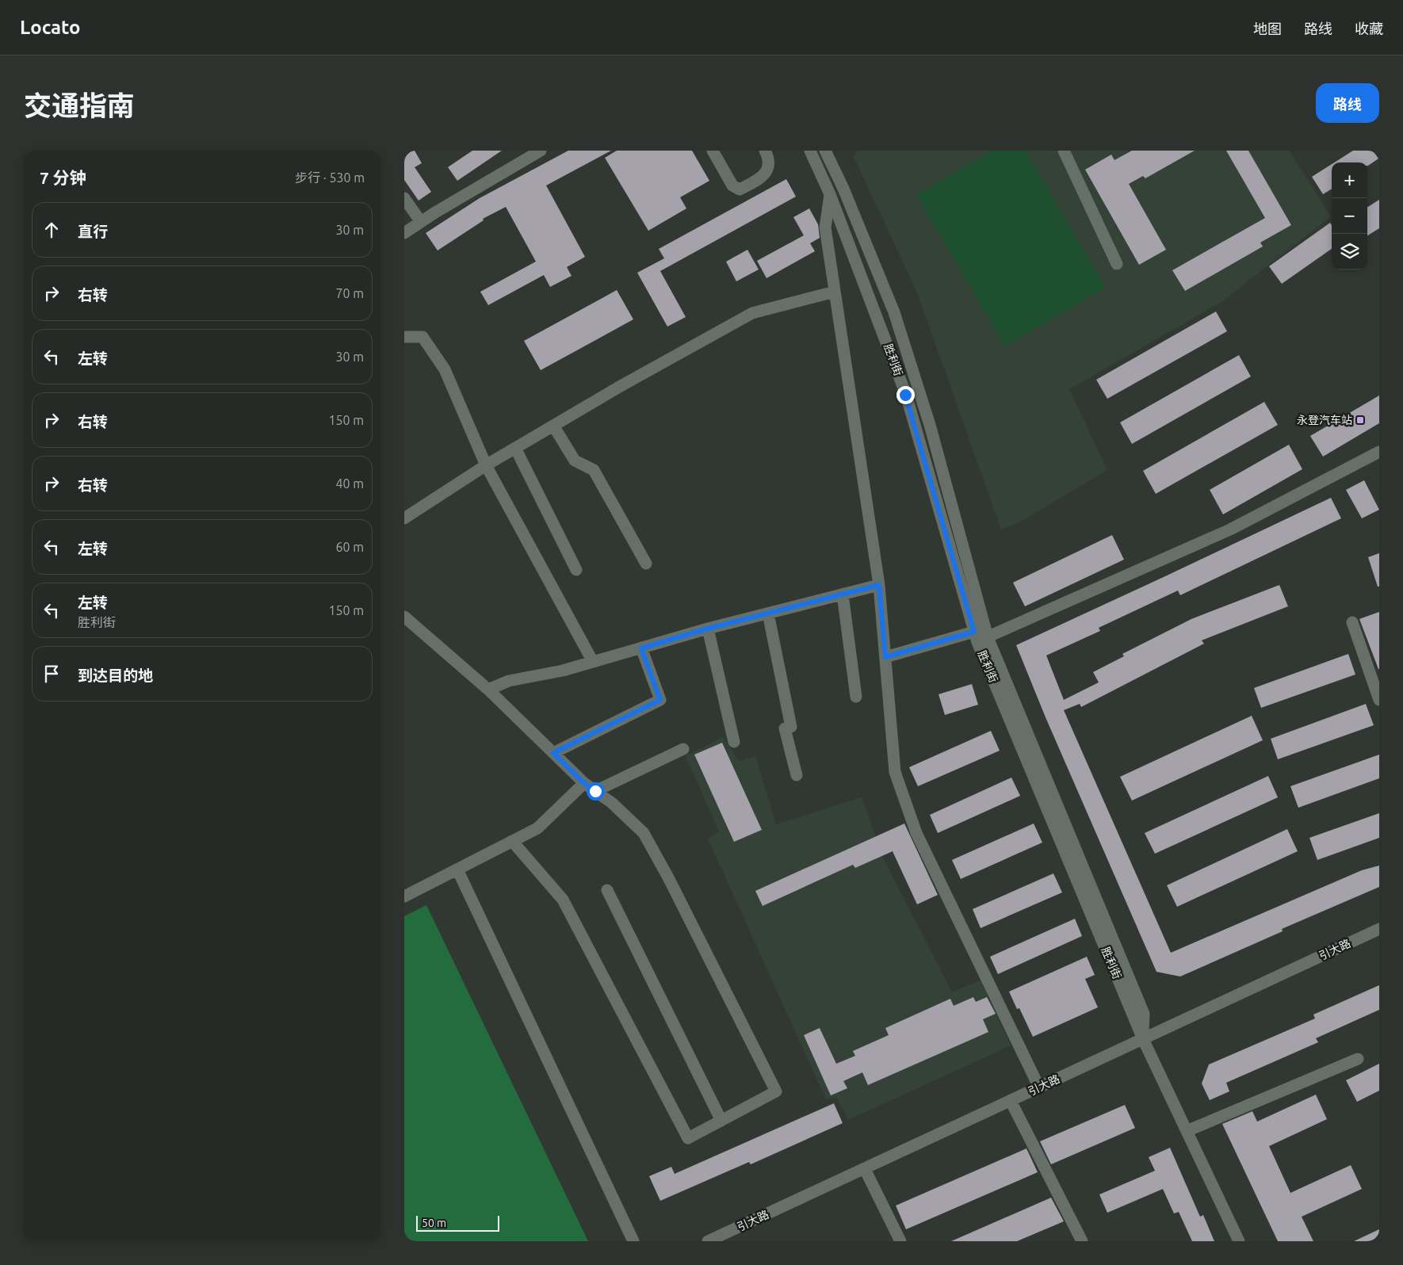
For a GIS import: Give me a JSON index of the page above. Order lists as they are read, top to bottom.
{
  "streets": {
    "street": ["胜利街", "引大路"]
  },
  "crossings": [
    ["胜利街", "引大路"]
  ],
  "places": {
    "transit": ["永登汽车站"]
  },
  "scale_bar": "50 m",
  "page": {
    "header": "Locato",
    "nav": ["地图", "路线", "收藏"],
    "title": "交通指南",
    "buttons": "路线",
    "heading": ["7 分钟", "步行 · 530 m"],
    "map_buttons": ["+", "−"],
    "list": [
      ["直行", "30 m"],
      ["右转", "70 m"],
      ["左转", "30 m"],
      ["右转", "150 m"],
      ["右转", "40 m"],
      ["左转", "60 m"],
      ["左转", "胜利街", "150 m"],
      "到达目的地"
    ],
    "scale": "50 m"
  }
}
